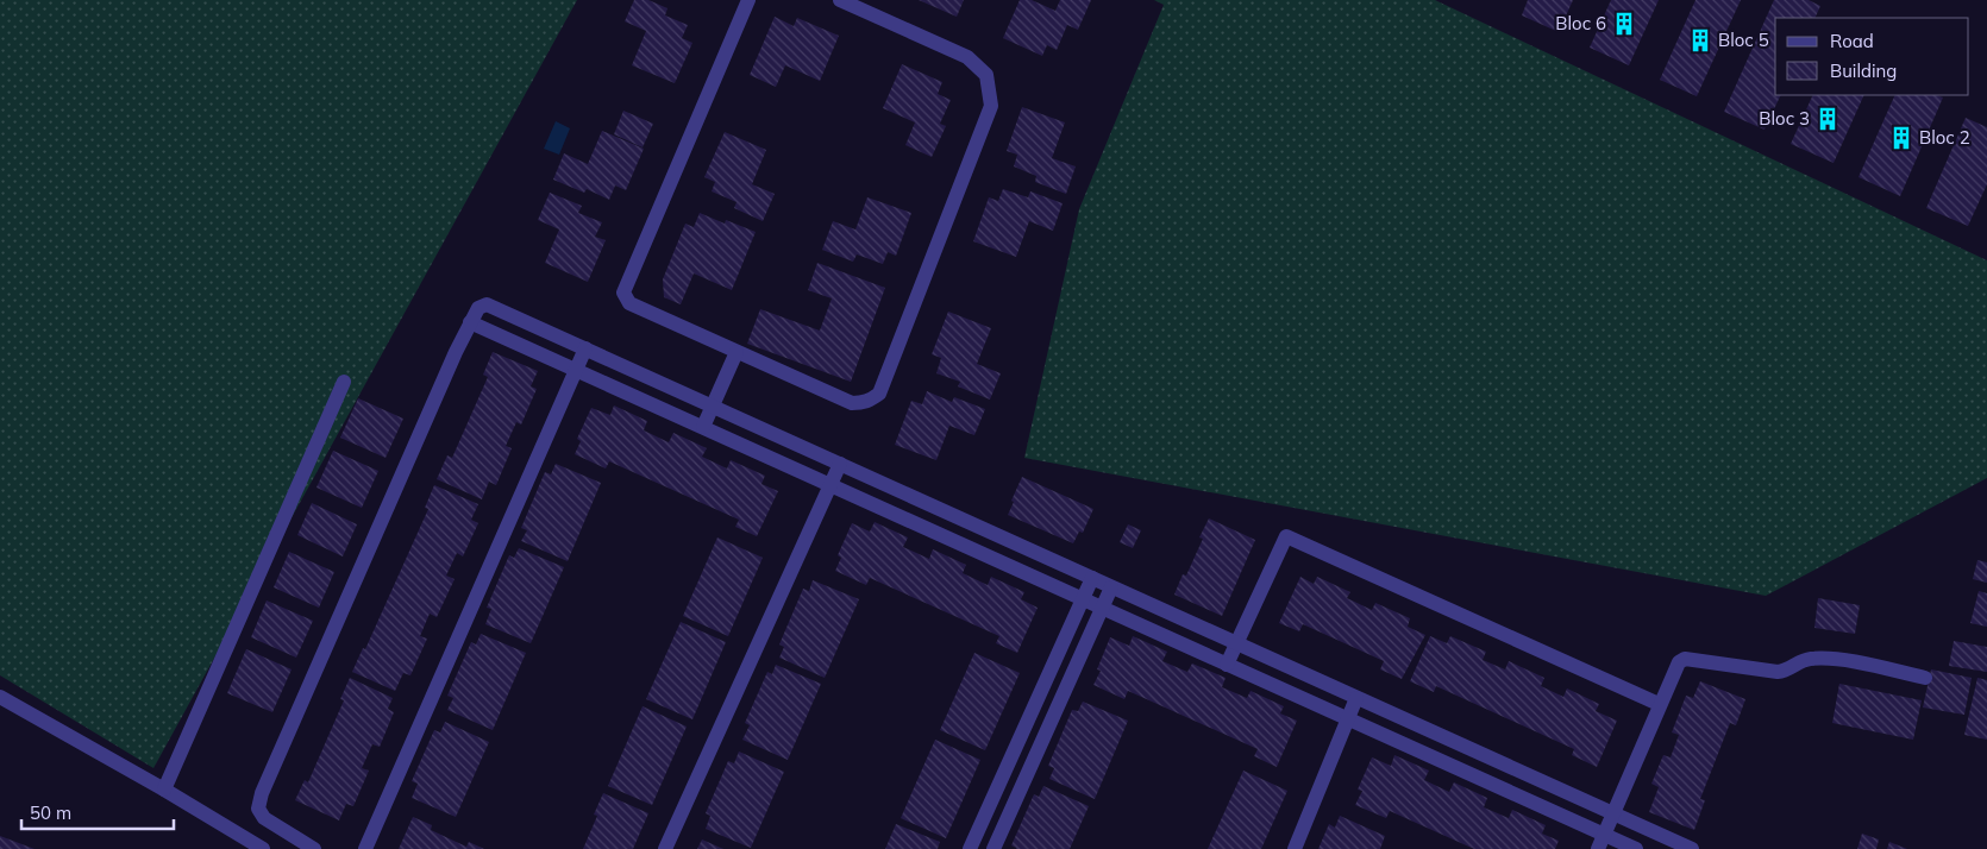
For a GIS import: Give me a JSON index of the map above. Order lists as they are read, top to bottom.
{
  "places": {
    "building": [
      "Bloc 6",
      "Bloc 5",
      "Bloc 3",
      "Bloc 2"
    ]
  },
  "legend": ["Road", "Building"],
  "scale_bar": "50 m"
}
